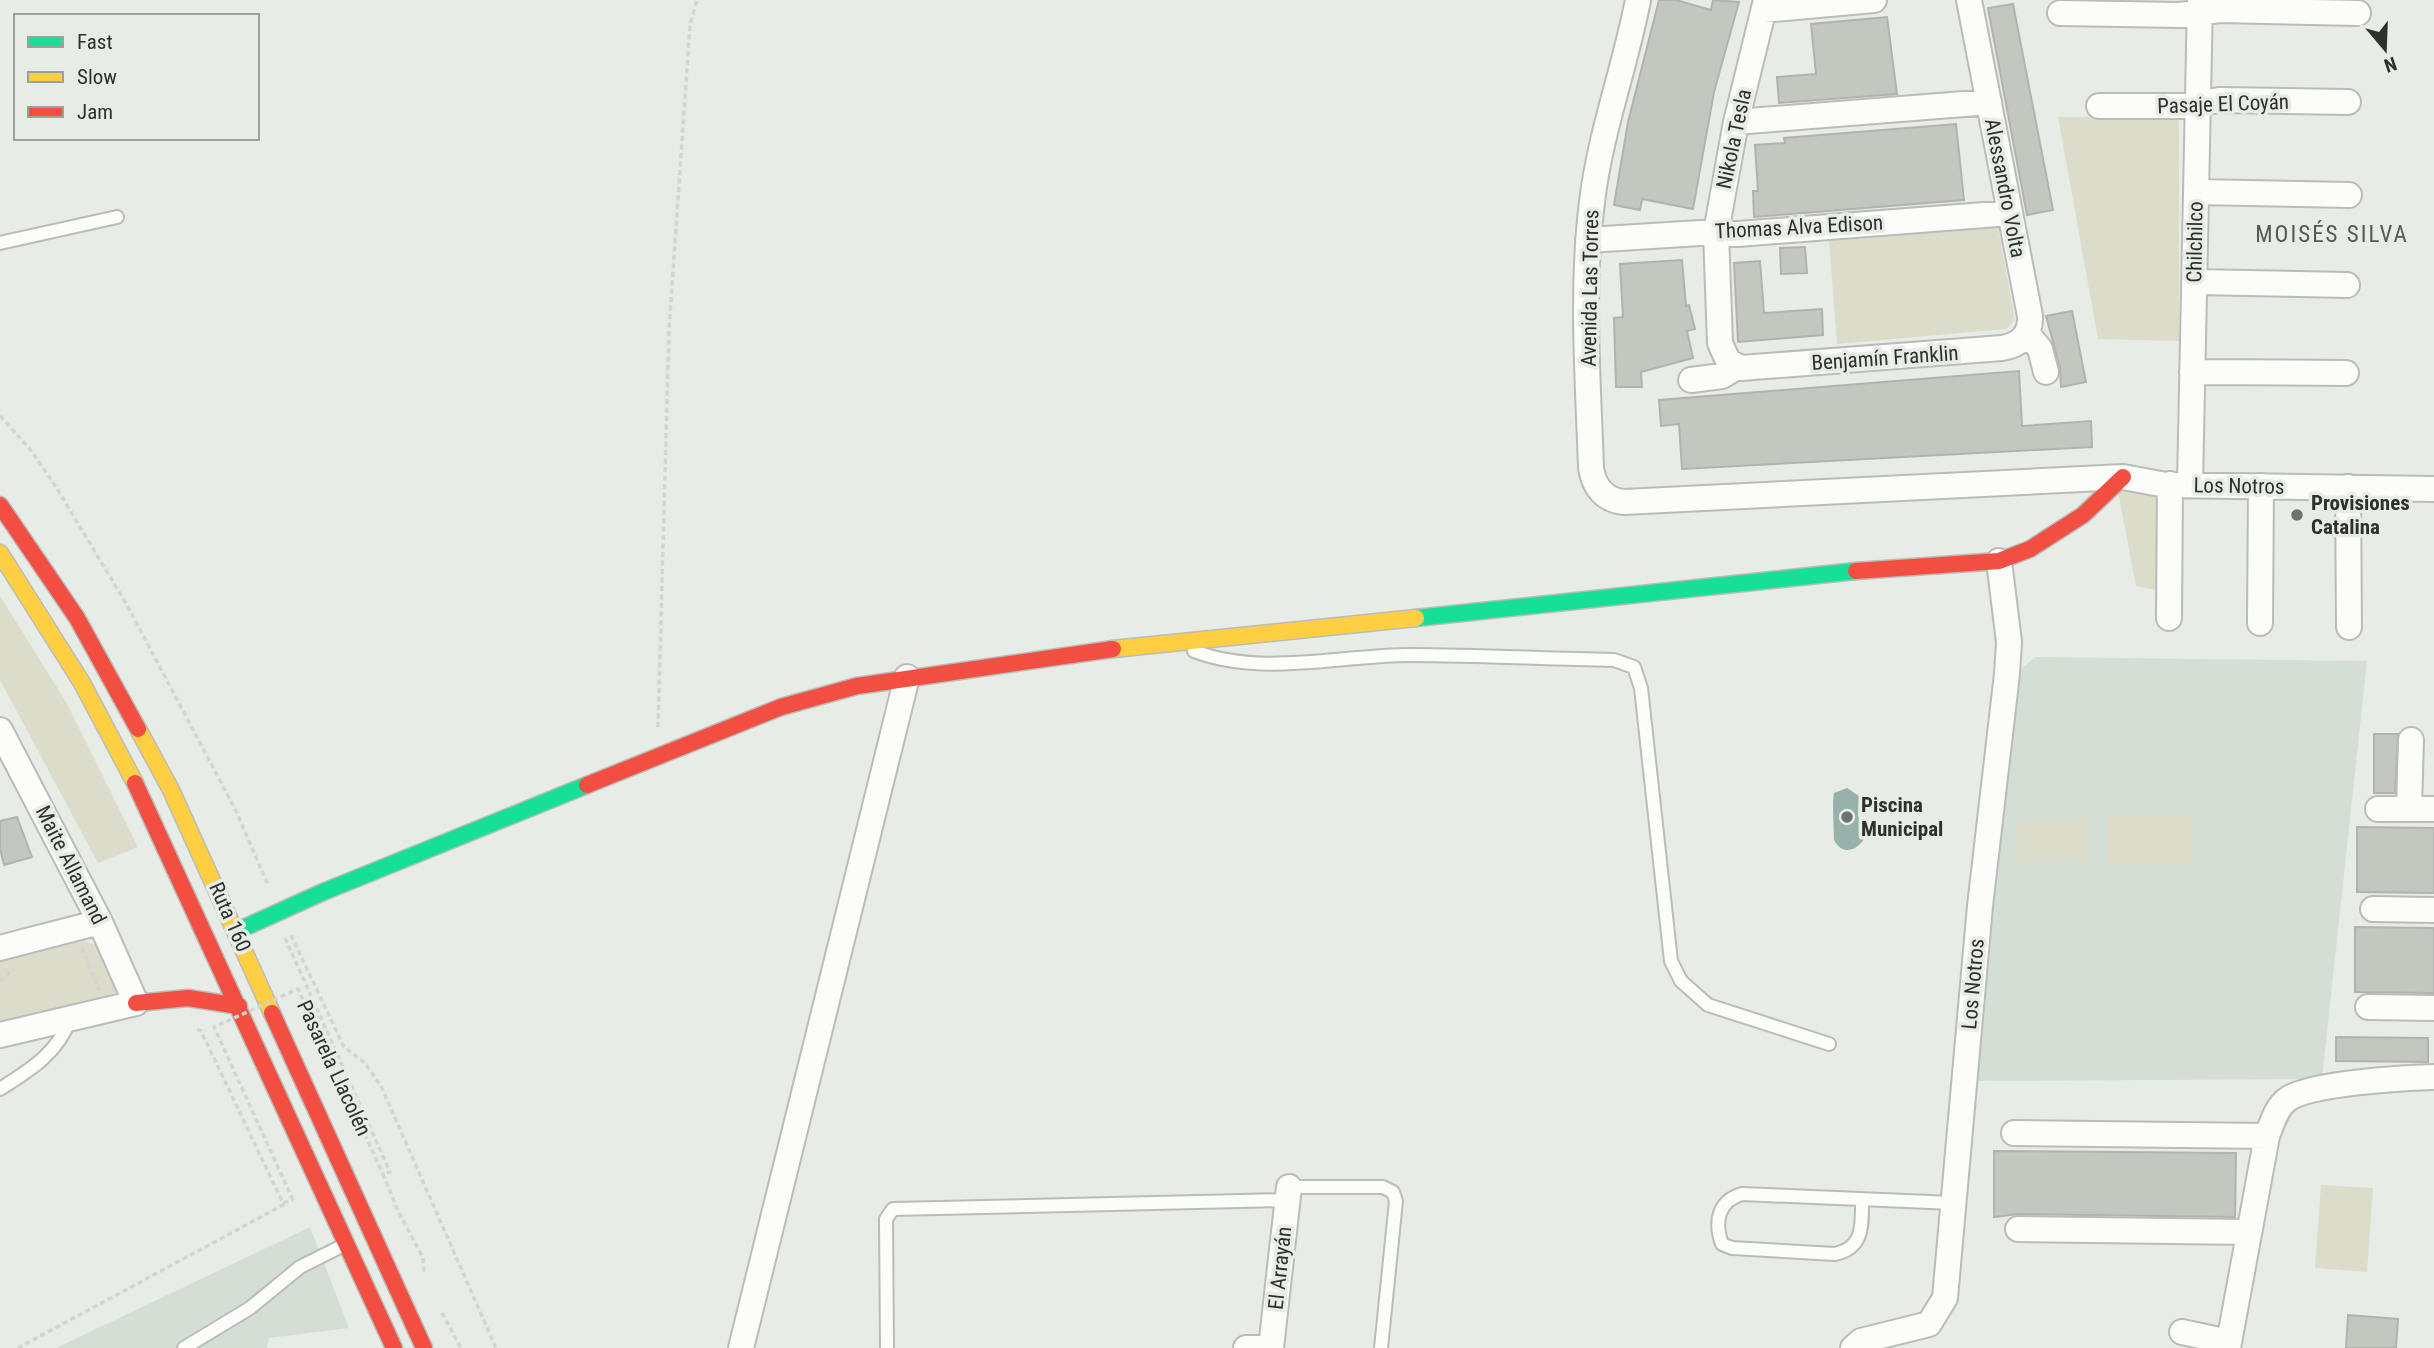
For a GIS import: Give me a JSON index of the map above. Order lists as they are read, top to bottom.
{
  "streets": {
    "main road": ["Ruta 160"],
    "street": [
      "Pasaje El Coyán",
      "Nikola Tesla",
      "Alessandro Volta",
      "Thomas Alva Edison",
      "Chilchilco",
      "Avenida Las Torres",
      "Benjamín Franklin",
      "Los Notros",
      "Maite Allamand",
      "El Arrayán"
    ],
    "path": ["Pasarela Llacolén"]
  },
  "crossings": [
    ["Pasaje El Coyán", "Chilchilco"],
    ["Nikola Tesla", "Thomas Alva Edison"],
    ["Nikola Tesla", "Benjamín Franklin"],
    ["Alessandro Volta", "Thomas Alva Edison"],
    ["Alessandro Volta", "Benjamín Franklin"],
    ["Thomas Alva Edison", "Avenida Las Torres"],
    ["Chilchilco", "Los Notros"],
    ["Avenida Las Torres", "Los Notros"]
  ],
  "districts": ["MOISÉS SILVA"],
  "places": ["Provisiones Catalina", "Piscina Municipal"],
  "legend": ["Fast", "Slow", "Jam"],
  "north": "bottom"
}
